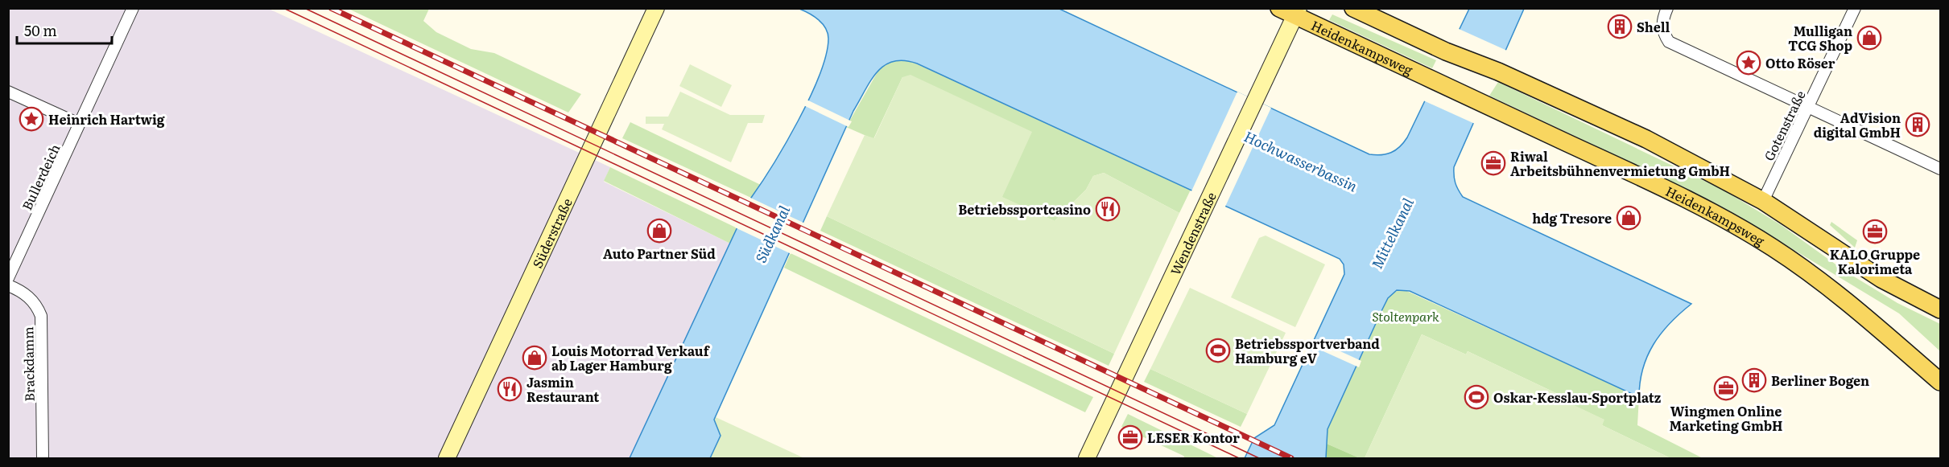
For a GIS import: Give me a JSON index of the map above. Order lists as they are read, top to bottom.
{
  "streets": {
    "main road": ["Heidenkampsweg", "Süderstraße", "Wendenstraße"],
    "street": ["Gotenstraße", "Bullerdeich", "Brackdamm"]
  },
  "crossings": [
    ["Heidenkampsweg", "Wendenstraße"]
  ],
  "water": ["Hochwasserbassin", "Mittelkanal", "Südkanal"],
  "parks": ["Stoltenpark"],
  "places": {
    "building": ["Shell", "AdVision digital GmbH", "Berliner Bogen"],
    "shop": [
      "Mulligan TCG Shop",
      "hdg Tresore",
      "Auto Partner Süd",
      "Louis Motorrad Verkauf ab Lager Hamburg"
    ],
    "place": ["Otto Röser", "Heinrich Hartwig"],
    "office": [
      "Riwal Arbeitsbühnenvermietung GmbH",
      "KALO Gruppe Kalorimeta",
      "Wingmen Online Marketing GmbH",
      "LESER Kontor"
    ],
    "restaurant": ["Betriebssportcasino", "Jasmin Restaurant"],
    "sports": ["Betriebssportverband Hamburg eV", "Oskar-Kesslau-Sportplatz"]
  },
  "scale_bar": "50 m"
}
